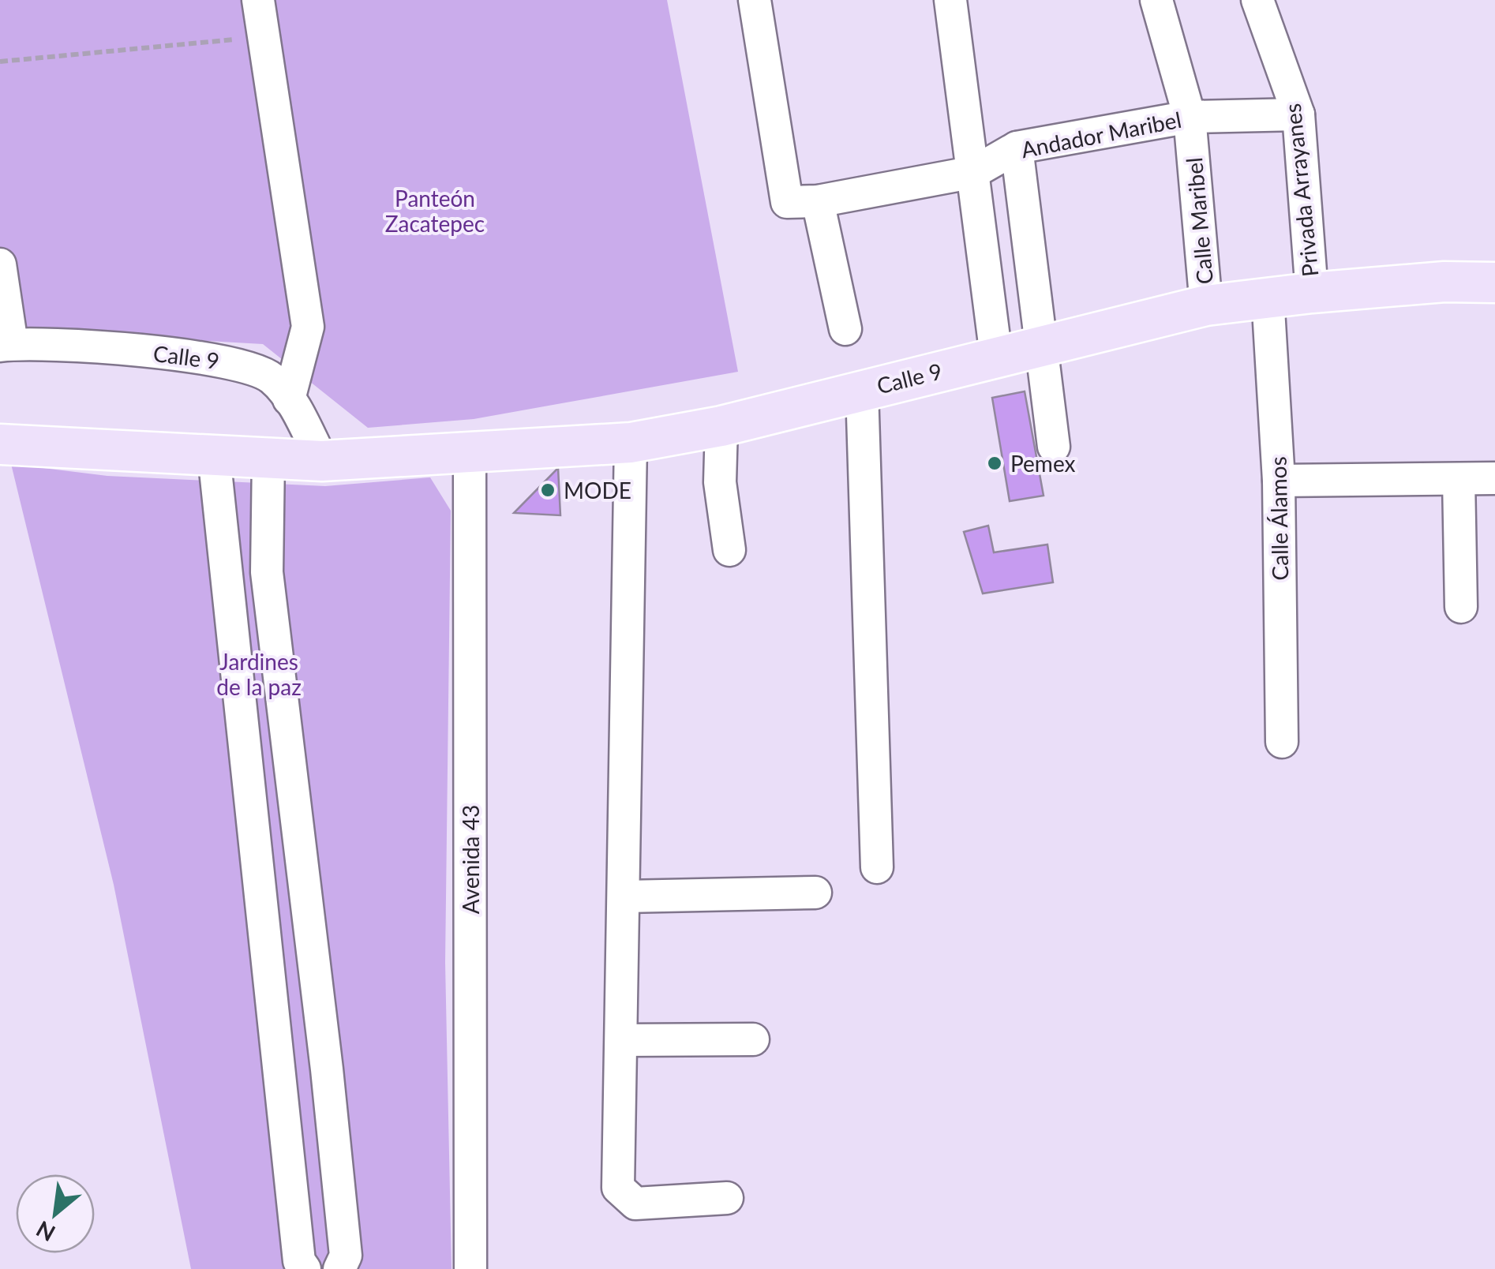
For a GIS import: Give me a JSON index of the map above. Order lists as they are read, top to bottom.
{
  "streets": {
    "main road": ["Calle 9"],
    "street": [
      "Andador Maribel",
      "Privada Arrayanes",
      "Calle Maribel",
      "Calle Álamos",
      "Avenida 43"
    ]
  },
  "crossings": [
    ["Andador Maribel", "Privada Arrayanes"],
    ["Andador Maribel", "Calle Maribel"],
    ["Privada Arrayanes", "Calle 9"],
    ["Calle Maribel", "Calle 9"],
    ["Calle 9", "Calle Álamos"],
    ["Calle 9", "Avenida 43"]
  ],
  "parks": ["Panteón Zacatepec", "Jardines de la paz"],
  "places": ["Pemex", "MODE"],
  "north": "bottom left"
}
